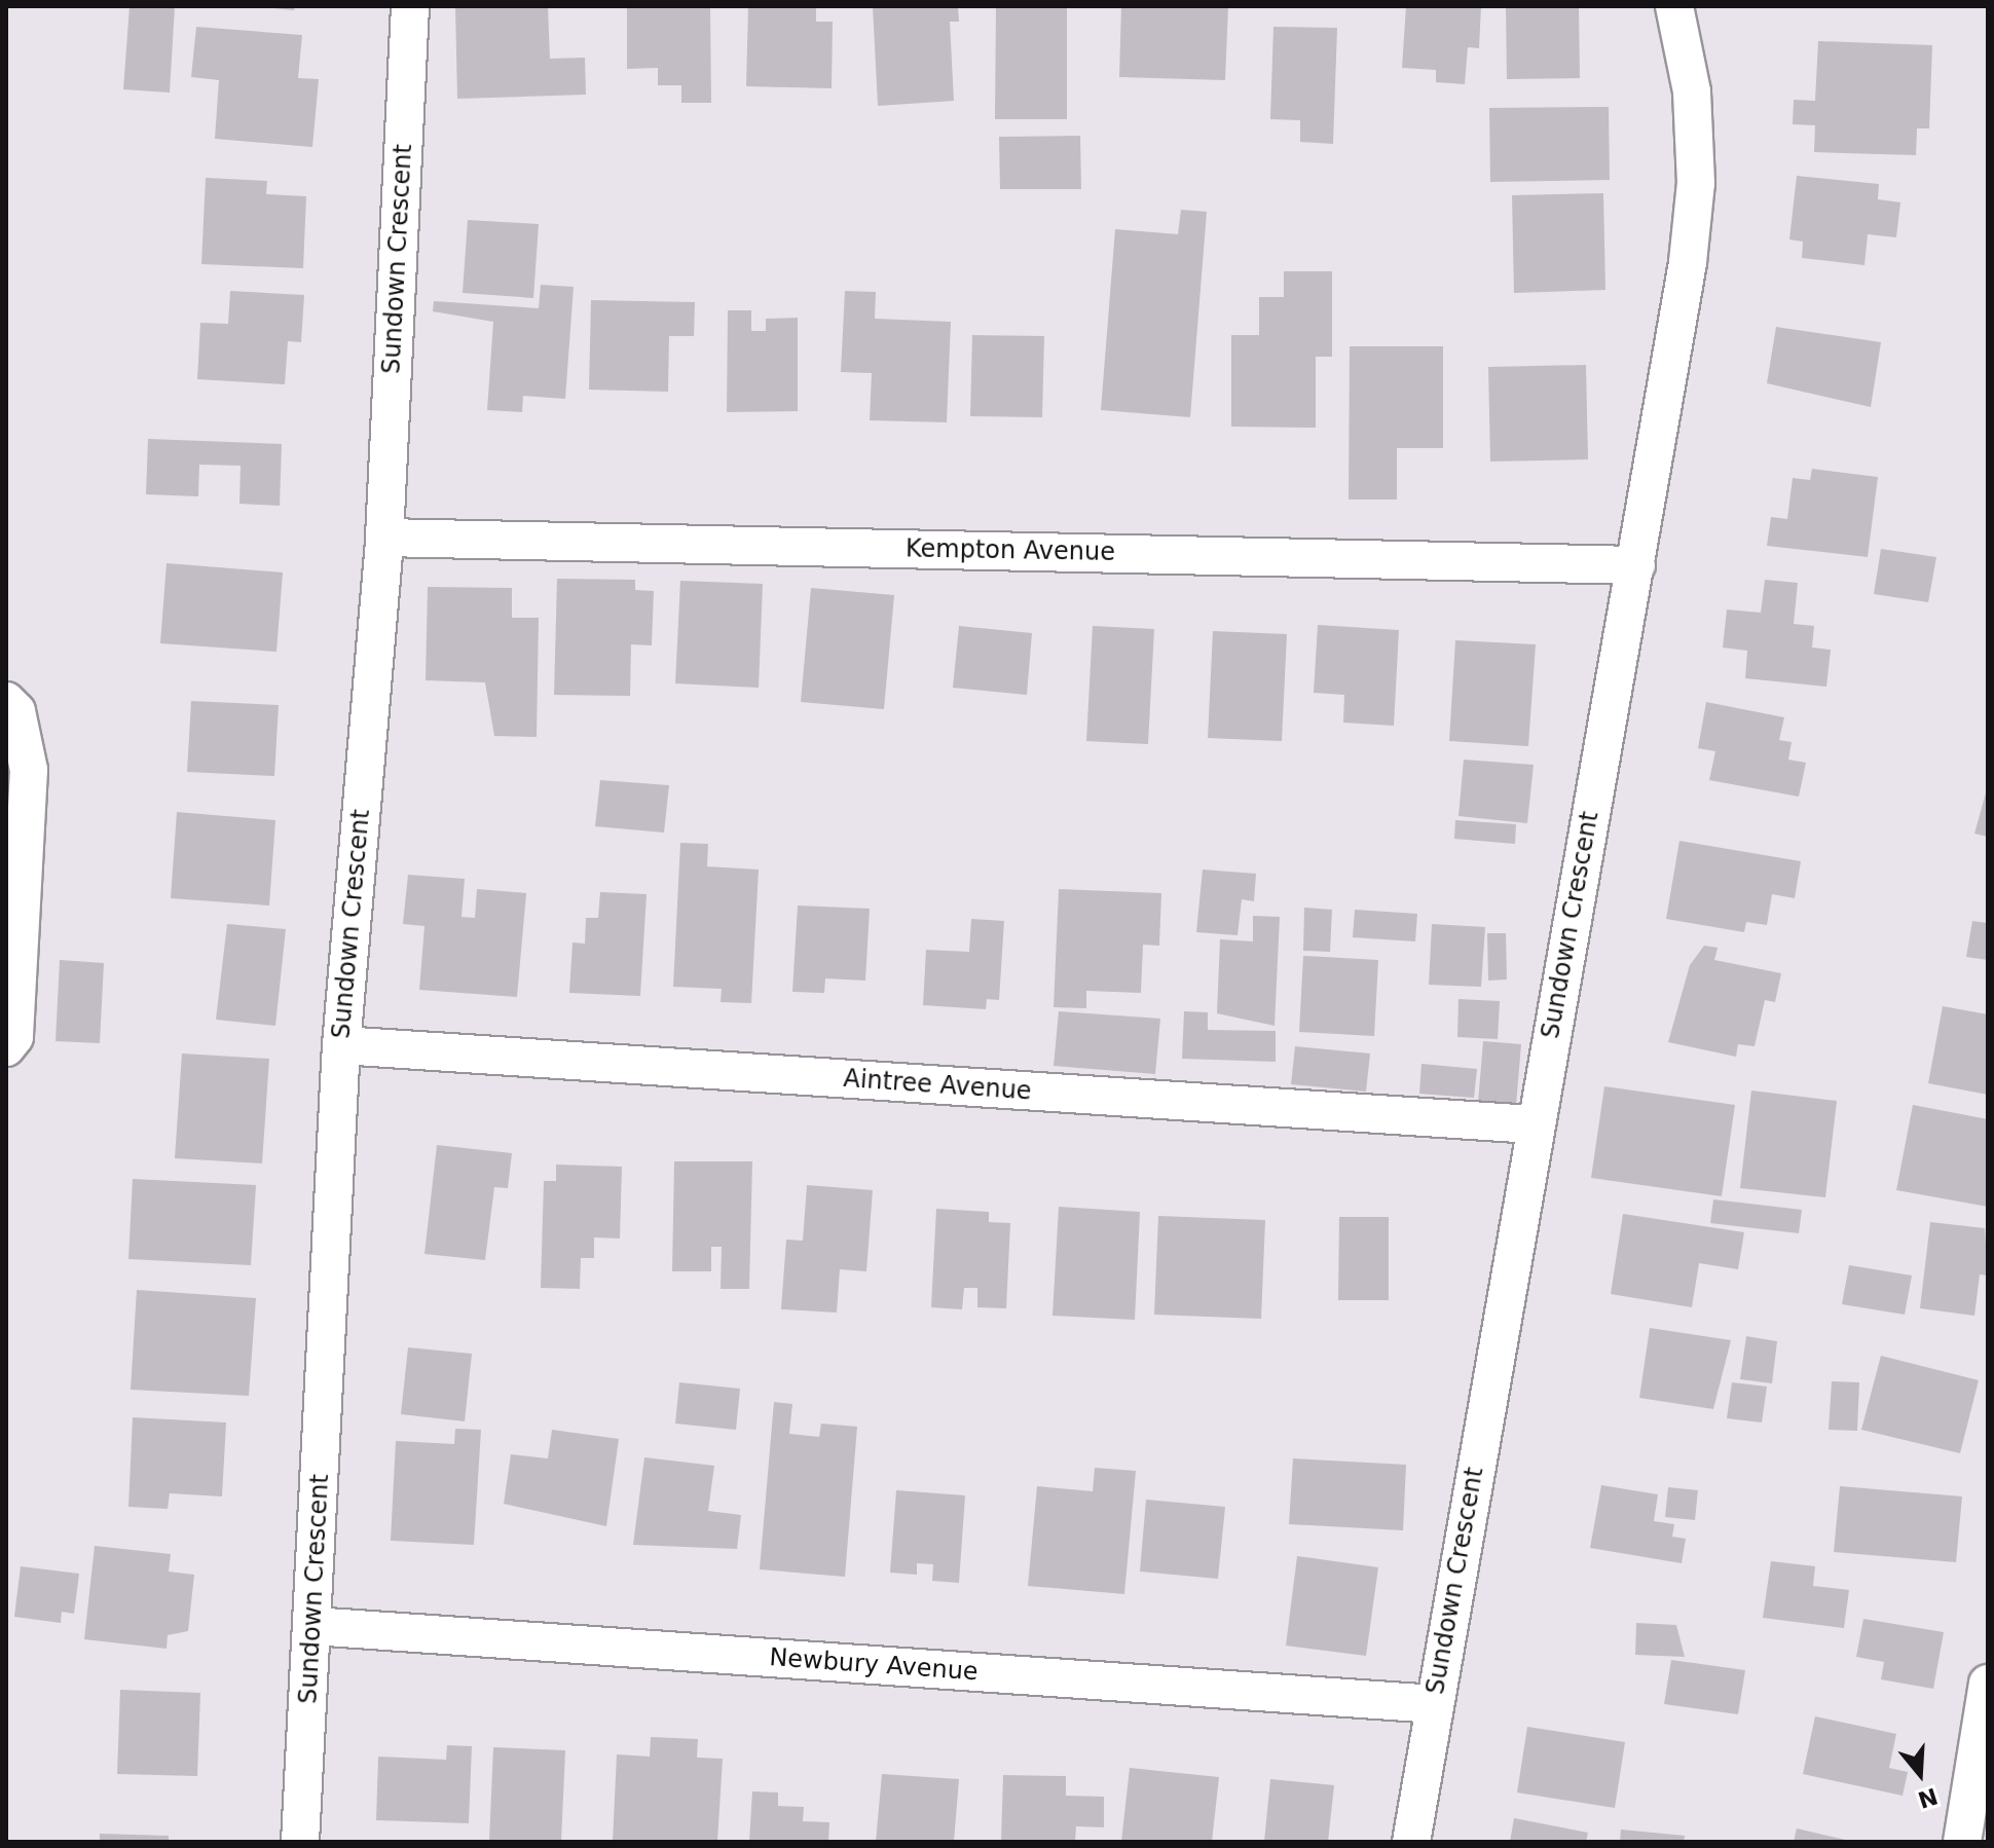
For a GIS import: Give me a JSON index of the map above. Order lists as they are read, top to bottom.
{
  "streets": {
    "street": [
      "Sundown Crescent",
      "Kempton Avenue",
      "Aintree Avenue",
      "Newbury Avenue"
    ]
  },
  "crossings": [
    ["Sundown Crescent", "Kempton Avenue"],
    ["Sundown Crescent", "Aintree Avenue"],
    ["Sundown Crescent", "Newbury Avenue"]
  ],
  "north": "bottom"
}
